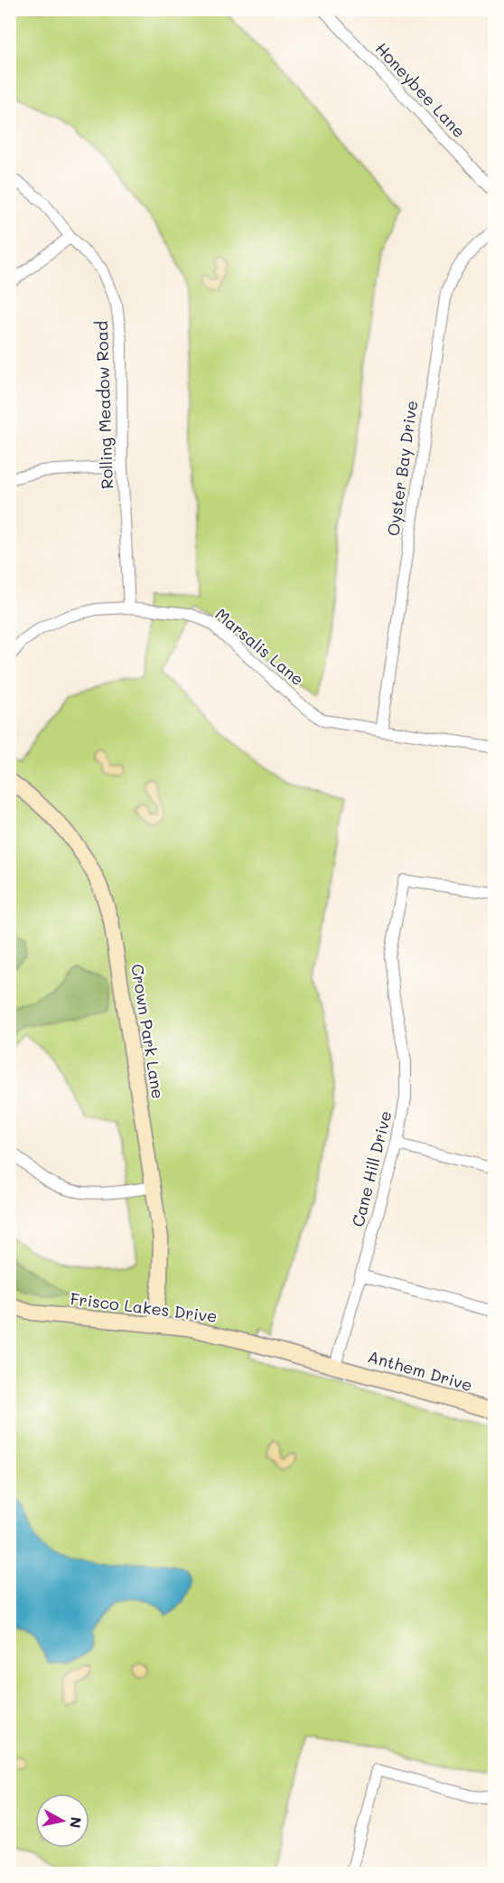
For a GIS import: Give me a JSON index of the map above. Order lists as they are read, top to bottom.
{
  "streets": {
    "street": [
      "Honeybee Lane",
      "Rolling Meadow Road",
      "Oyster Bay Drive",
      "Marsalis Lane",
      "Crown Park Lane",
      "Cane Hill Drive",
      "Frisco Lakes Drive",
      "Anthem Drive"
    ]
  },
  "crossings": [
    ["Rolling Meadow Road", "Marsalis Lane"],
    ["Oyster Bay Drive", "Marsalis Lane"],
    ["Crown Park Lane", "Frisco Lakes Drive"],
    ["Cane Hill Drive", "Frisco Lakes Drive"],
    ["Cane Hill Drive", "Anthem Drive"],
    ["Frisco Lakes Drive", "Anthem Drive"]
  ],
  "north": "right"
}
